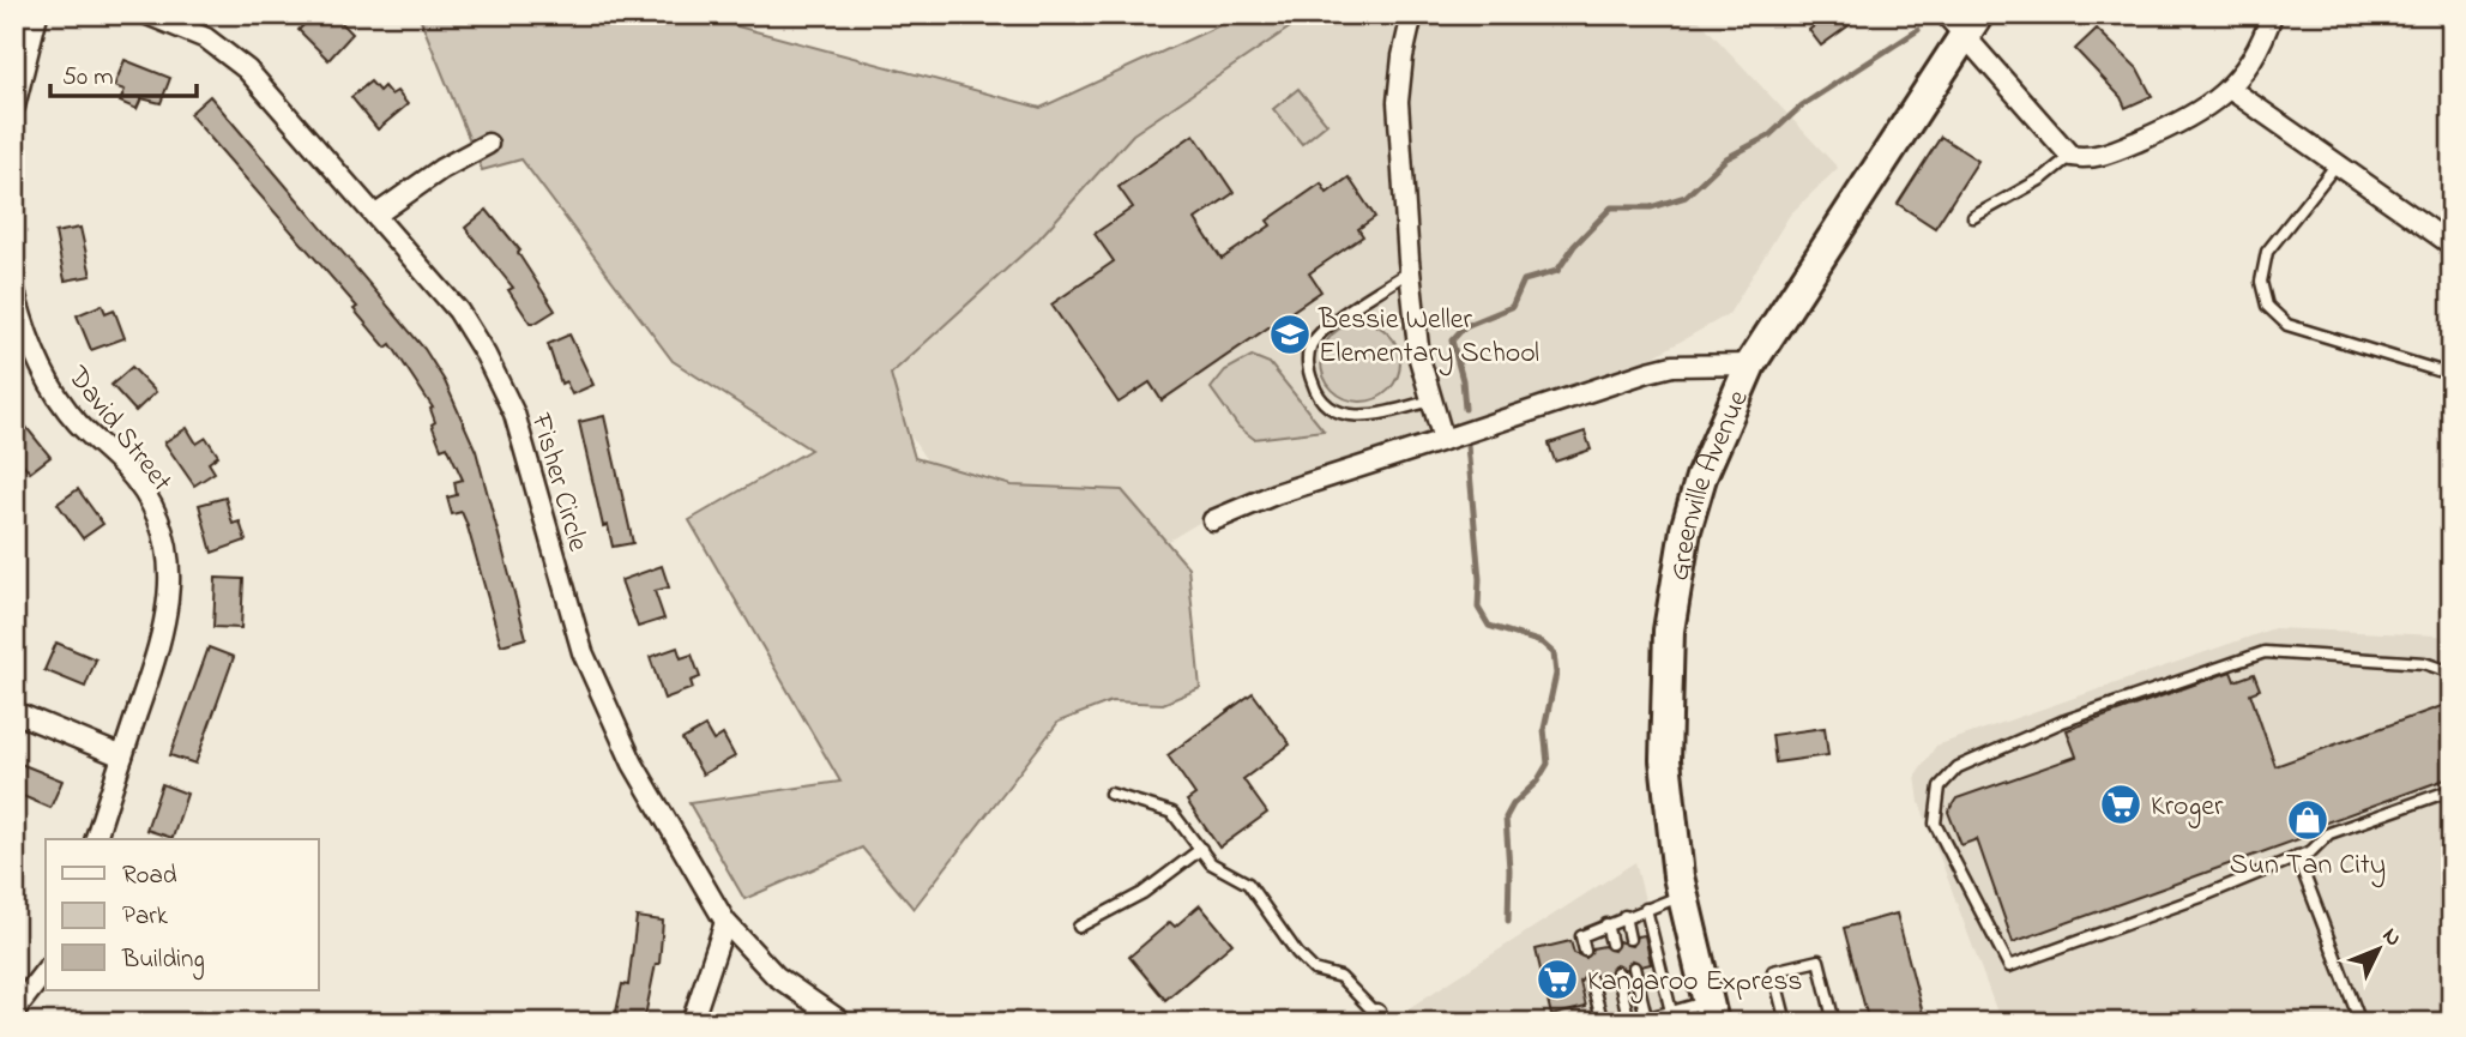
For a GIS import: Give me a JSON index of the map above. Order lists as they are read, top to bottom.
{
  "streets": {
    "main road": ["Greenville Avenue"],
    "street": ["David Street", "Fisher Circle"]
  },
  "places": {
    "school or university": ["Bessie Weller Elementary School"],
    "supermarket": ["Kroger", "Kangaroo Express"],
    "shop": ["Sun Tan City"]
  },
  "legend": ["Road", "Park", "Building"],
  "scale_bar": "50 m",
  "north": "top right"
}
